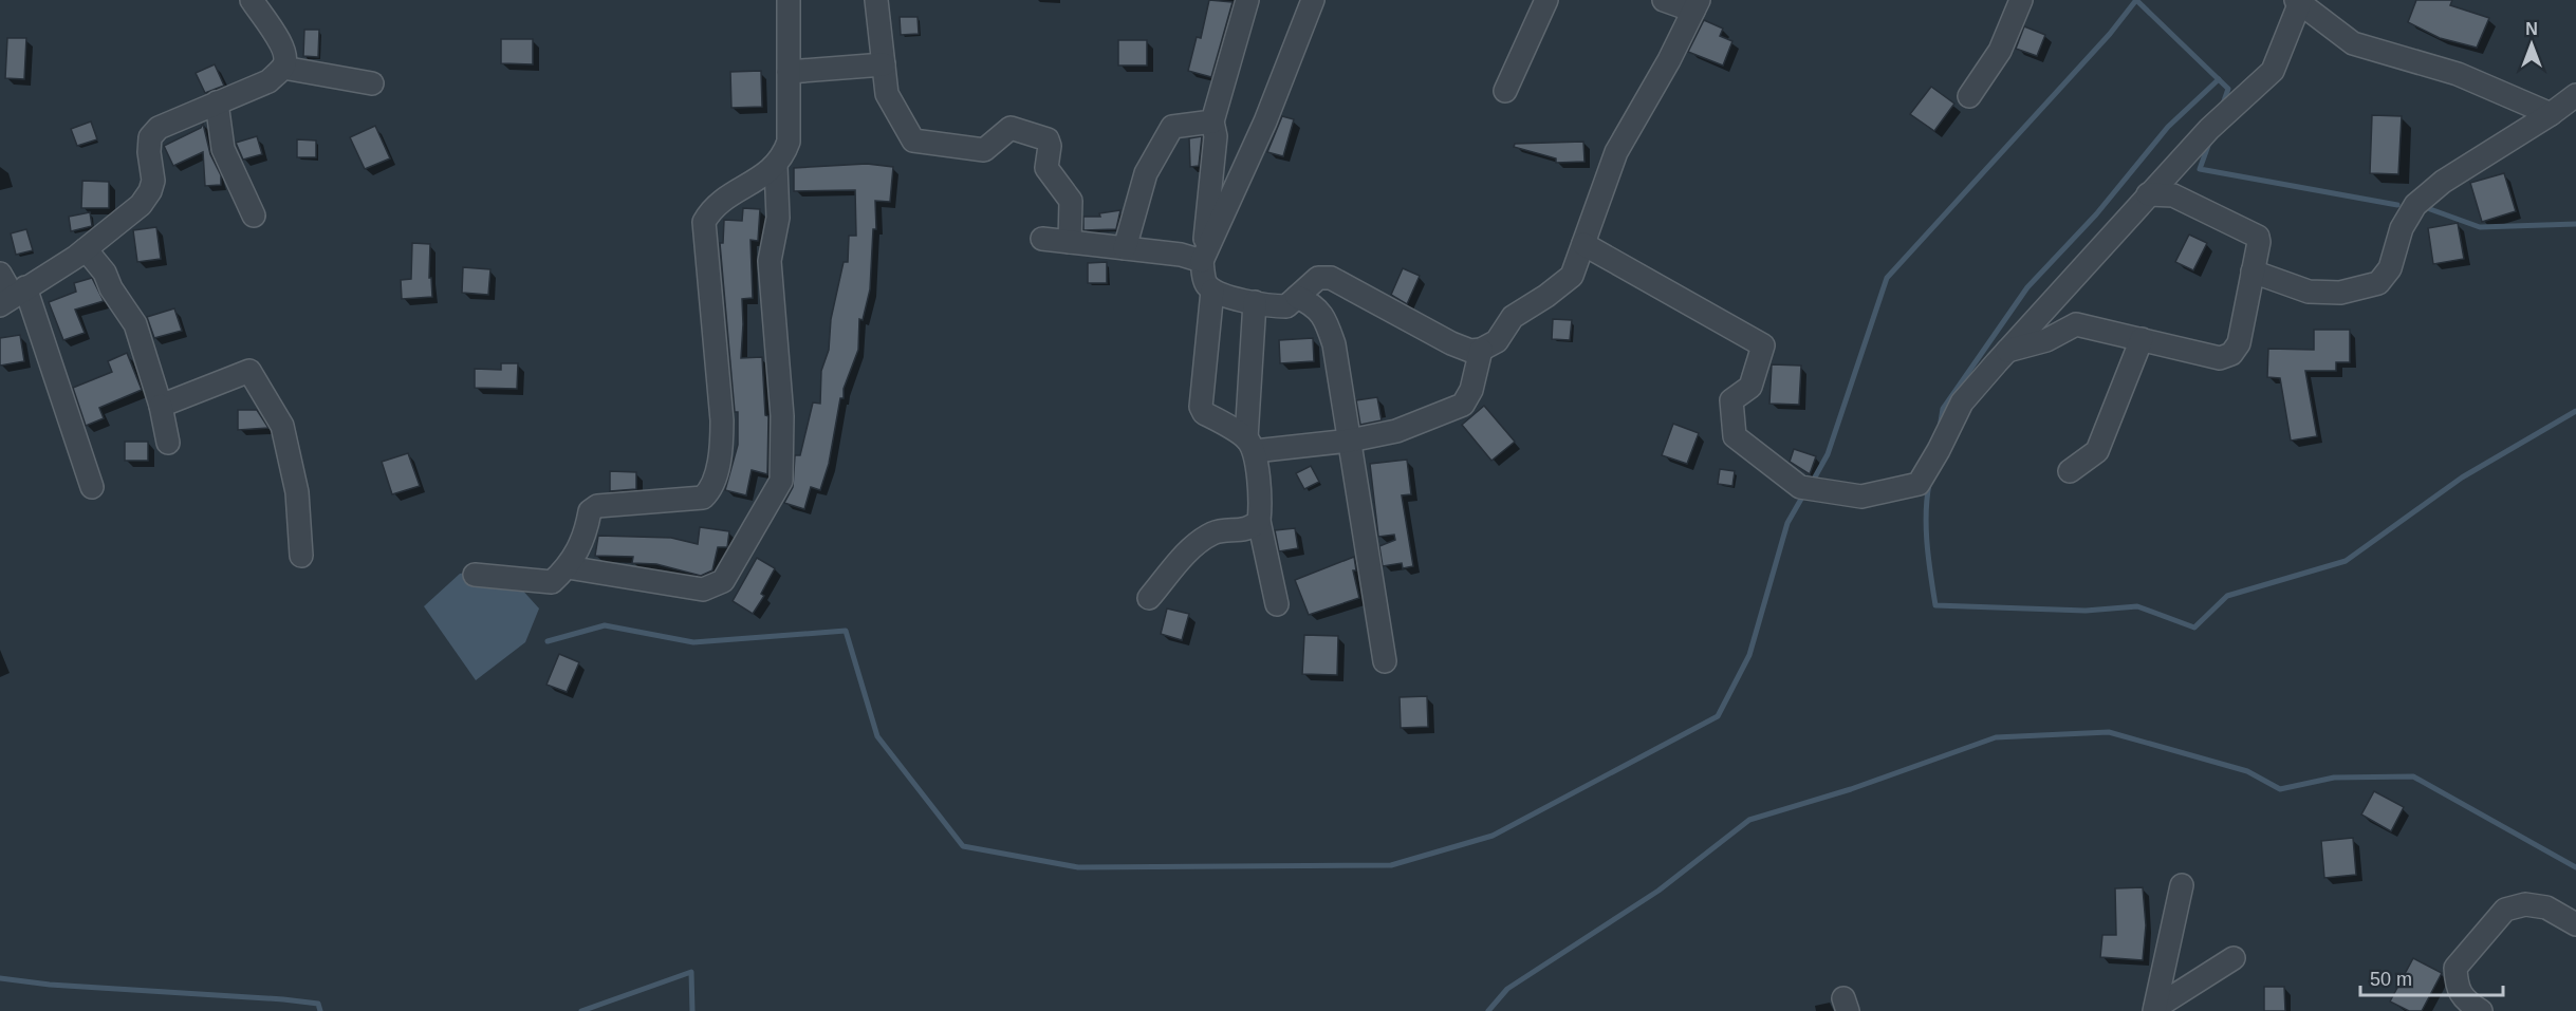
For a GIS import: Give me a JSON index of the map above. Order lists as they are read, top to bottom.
{
  "scale_bar": "50 m",
  "north": "top"
}
